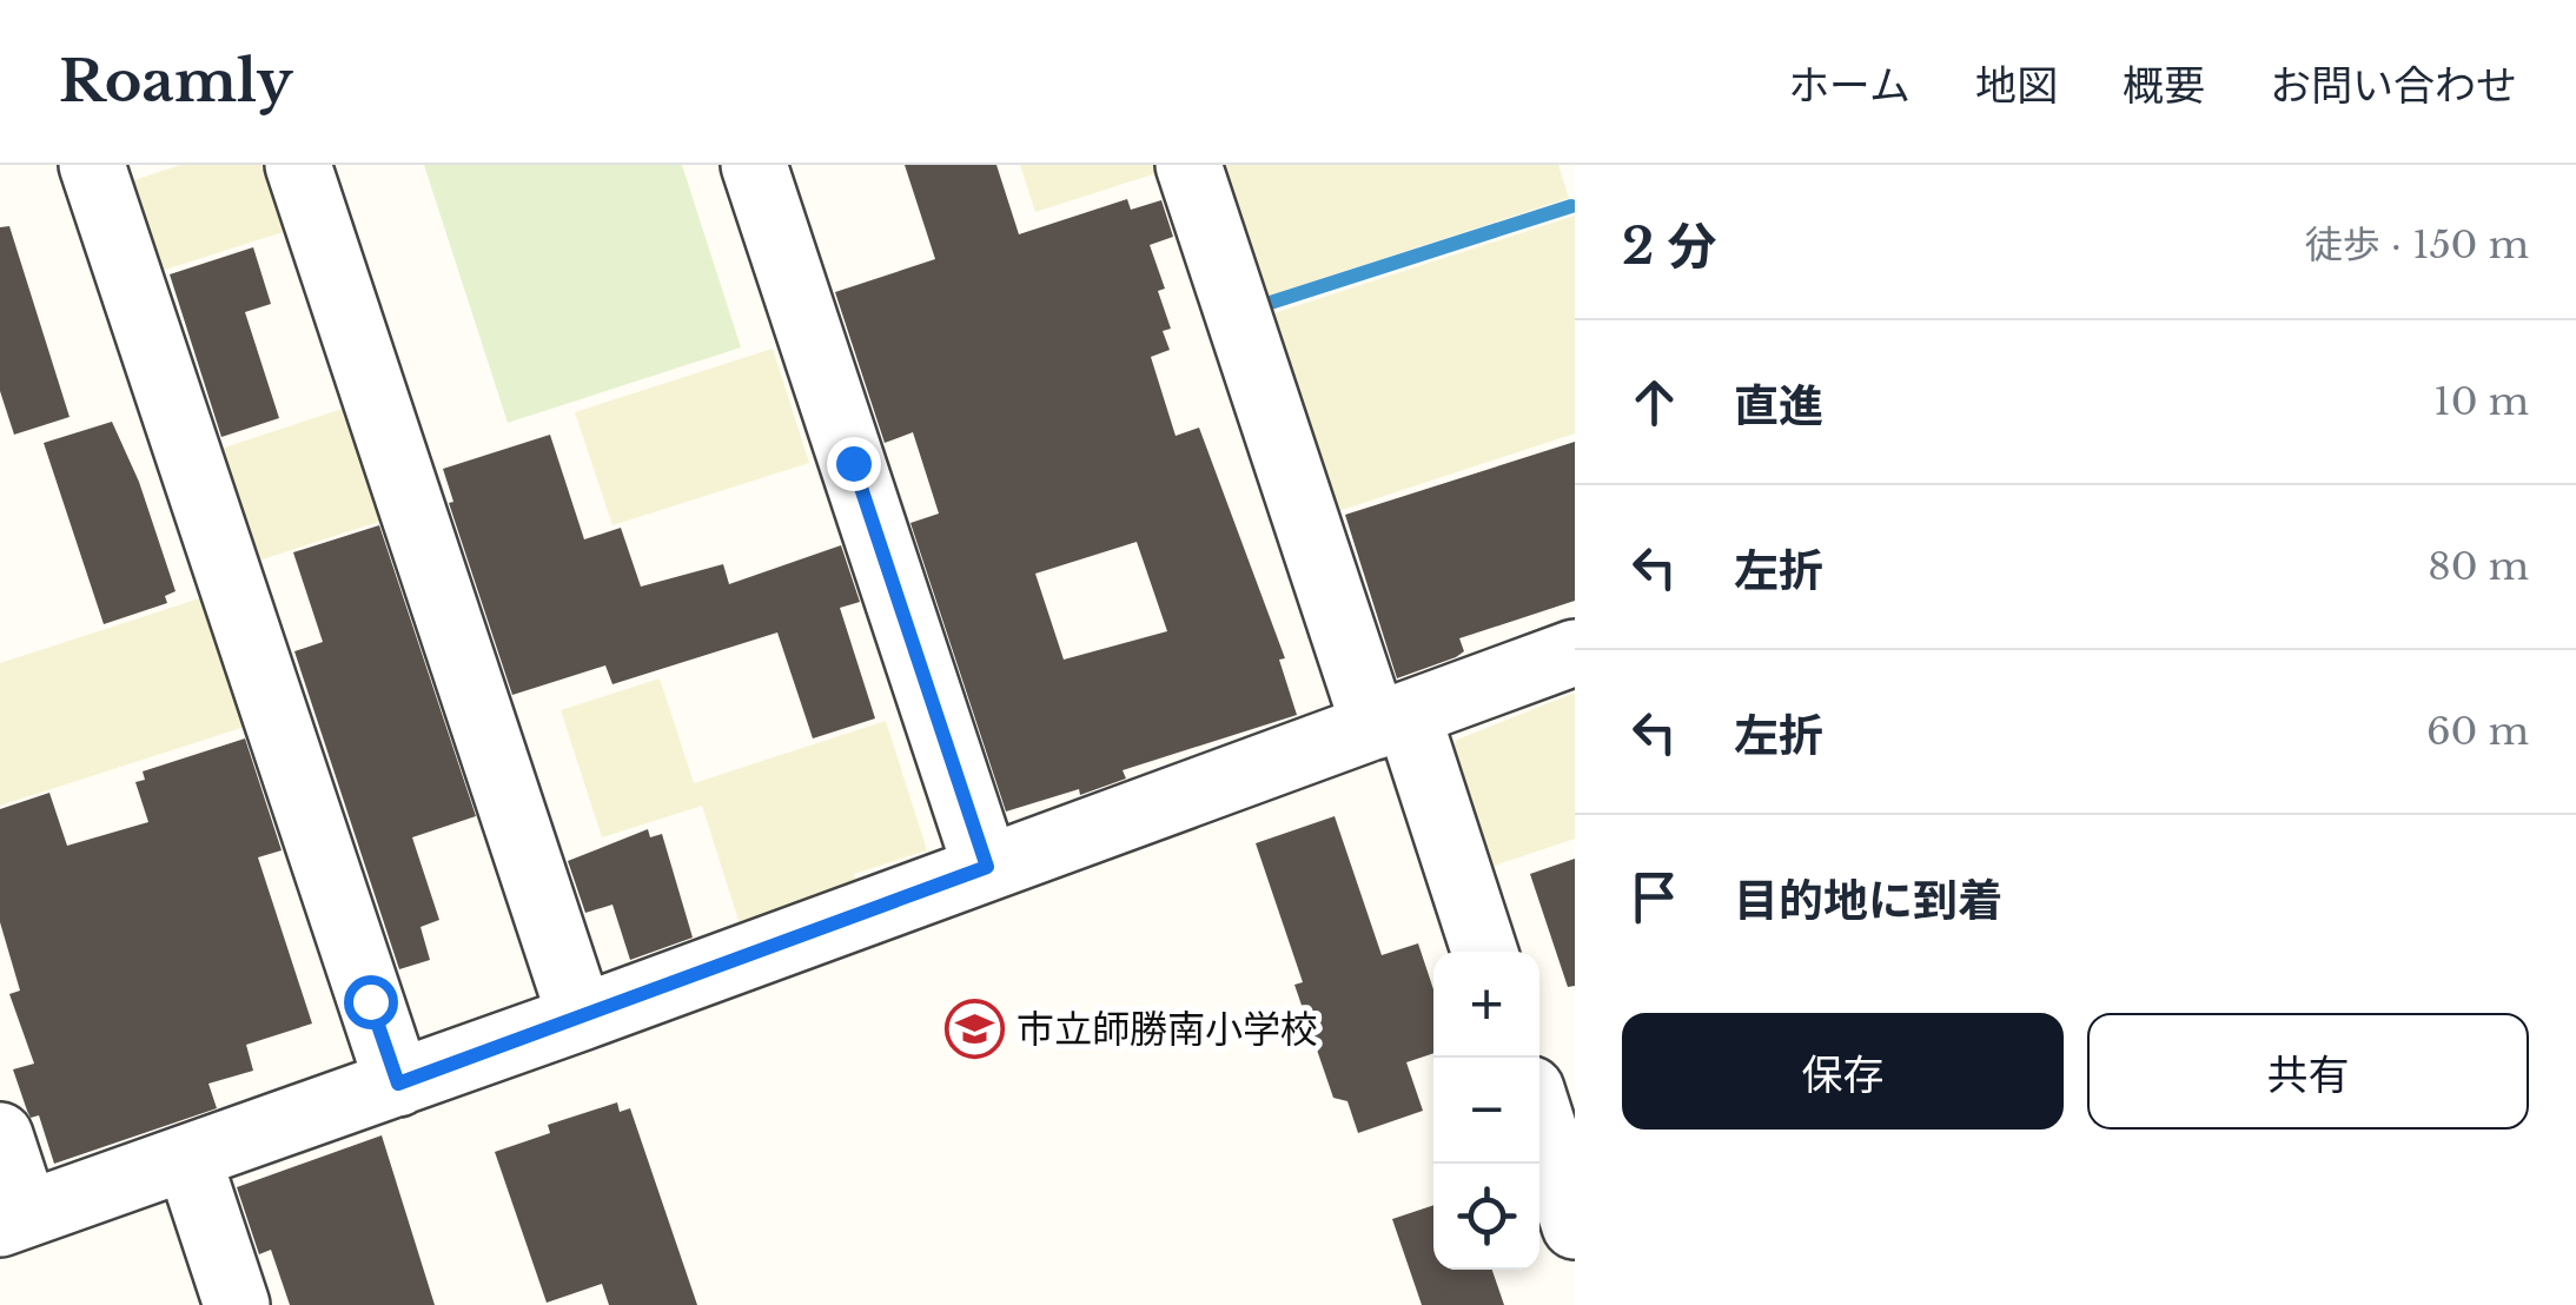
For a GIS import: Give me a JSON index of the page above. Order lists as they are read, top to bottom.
{
  "places": {
    "school or university": ["市立師勝南小学校"]
  },
  "page": {
    "header": "Roamly",
    "nav": [
      "ホーム",
      "地図",
      "概要",
      "お問い合わせ"
    ],
    "heading": ["2 分", "徒歩 · 150 m"],
    "list": [
      ["直進", "10 m"],
      ["左折", "80 m"],
      ["左折", "60 m"],
      "目的地に到着"
    ],
    "map_buttons": ["+", "−"],
    "buttons": ["保存", "共有"]
  }
}
